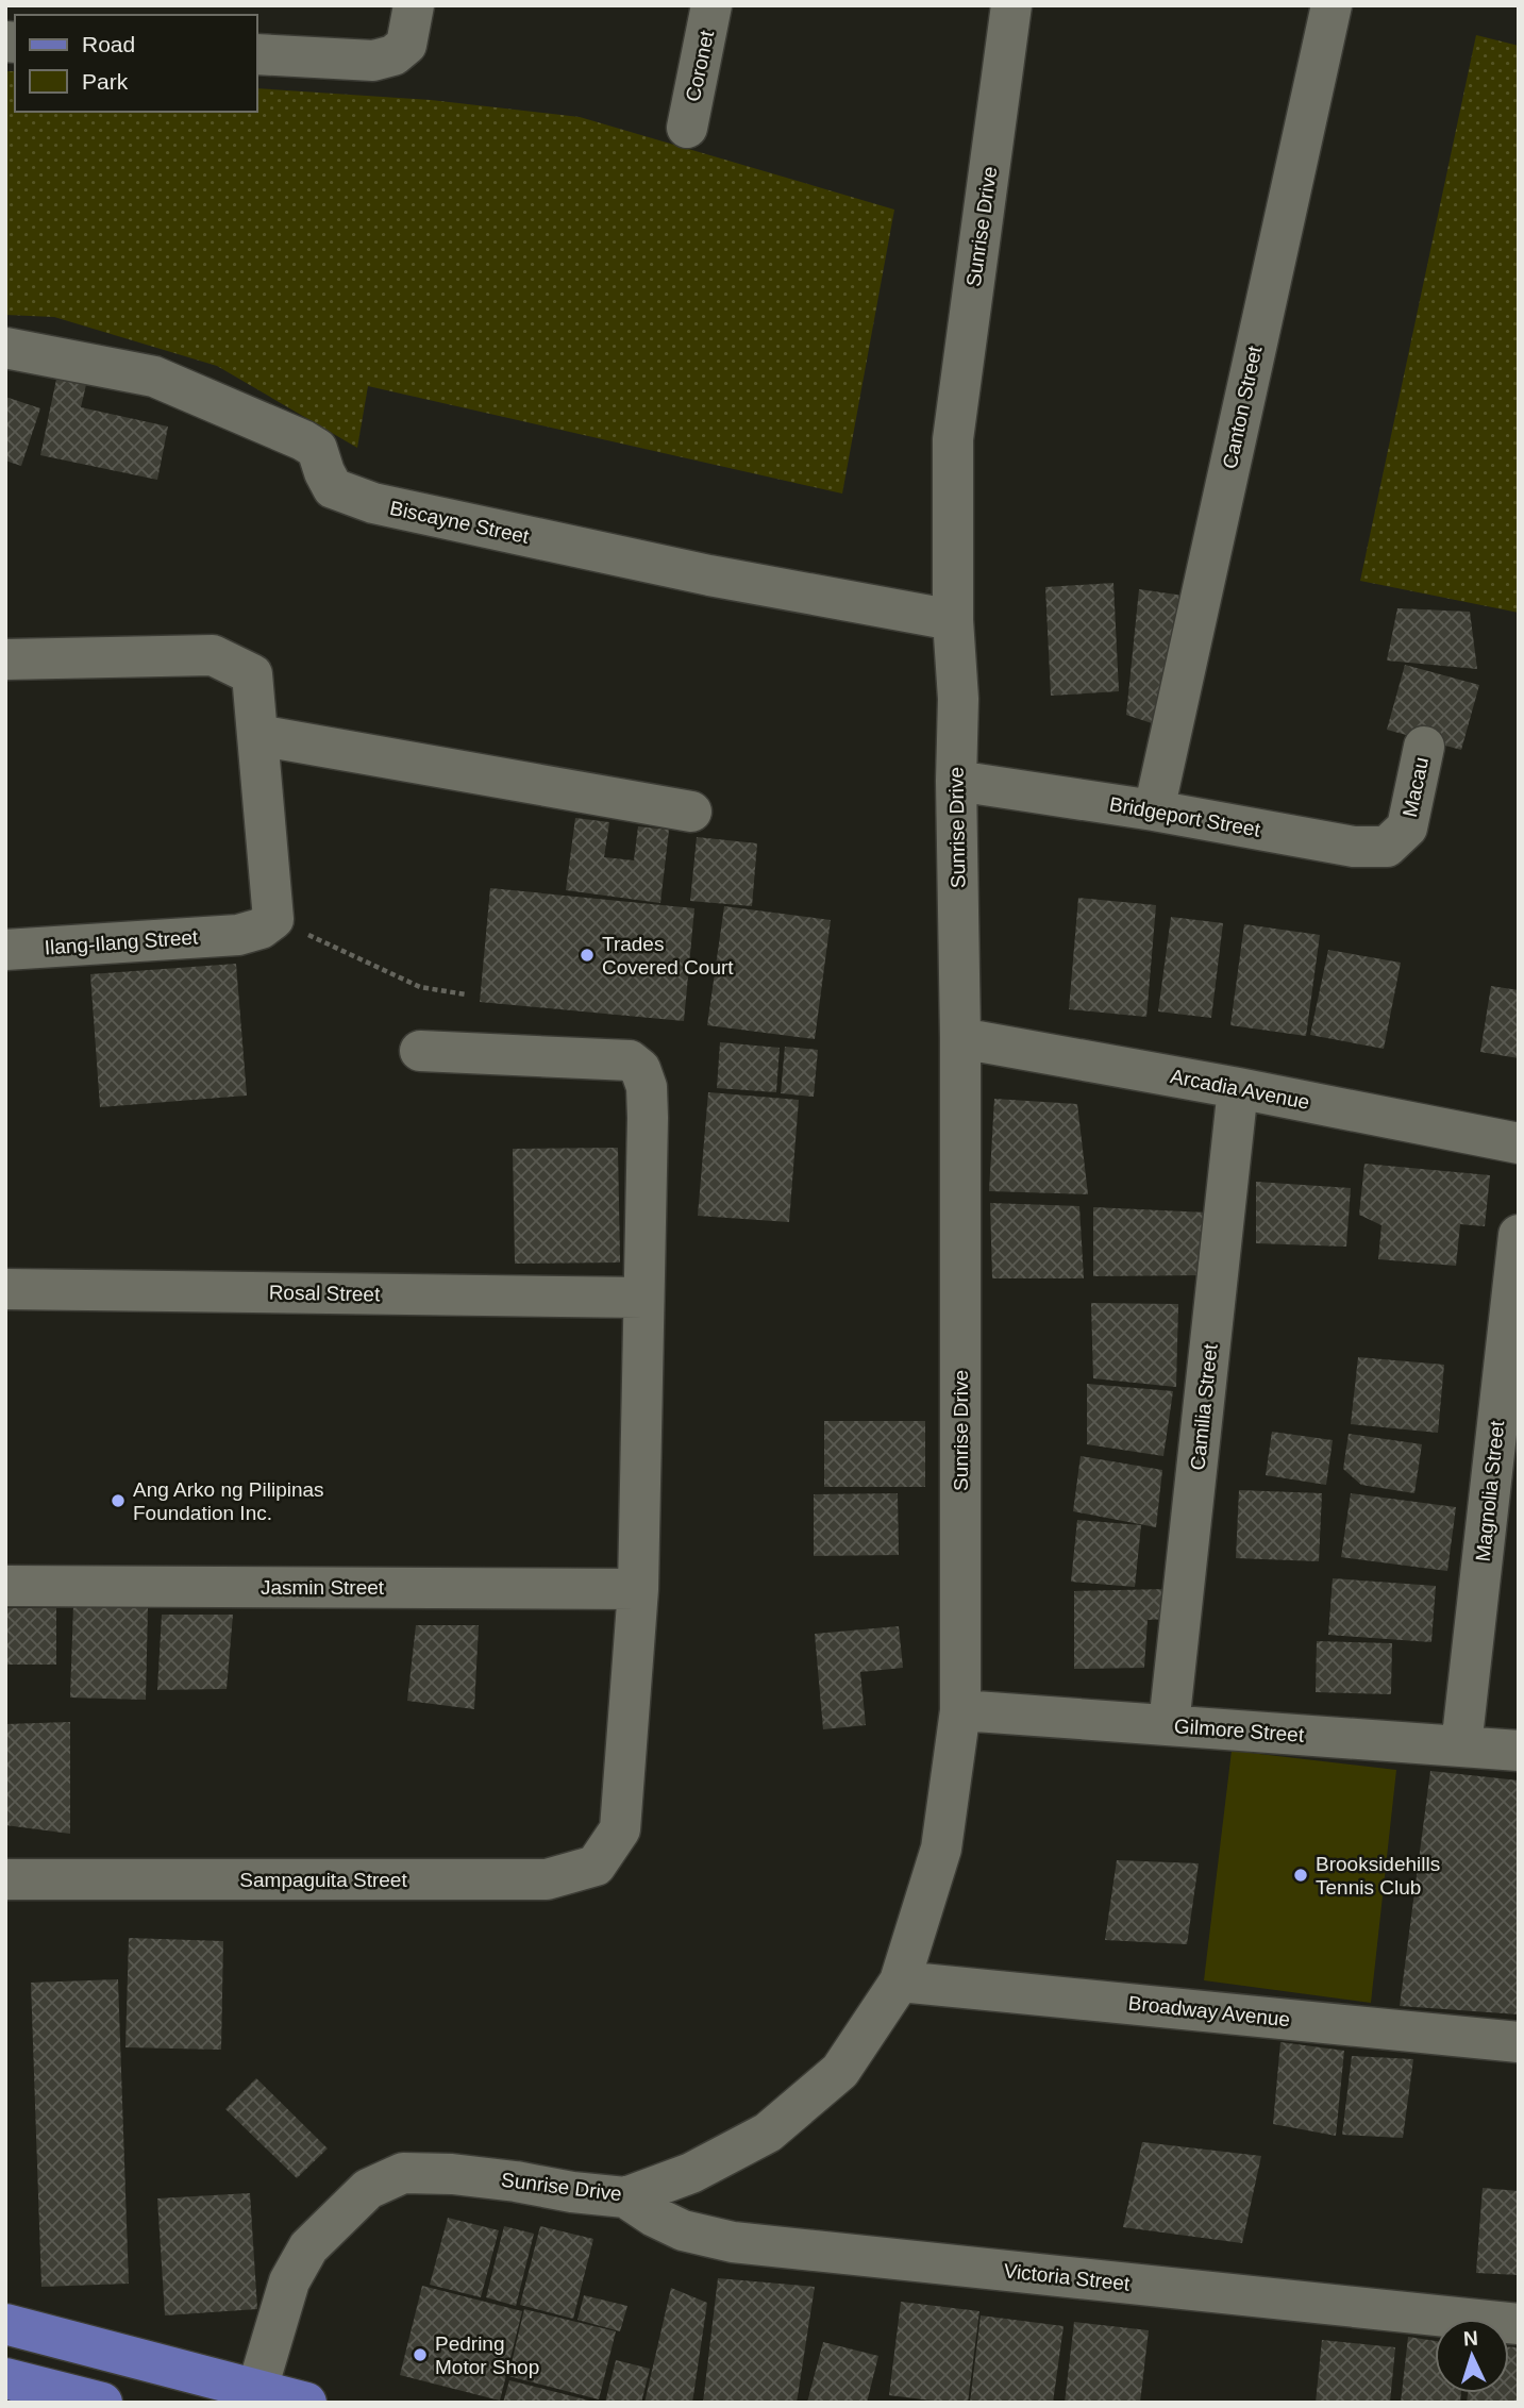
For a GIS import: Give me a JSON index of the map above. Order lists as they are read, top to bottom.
{
  "streets": {
    "street": [
      "Coronet",
      "Sunrise Drive",
      "Canton Street",
      "Biscayne Street",
      "Macau",
      "Bridgeport Street",
      "Ilang-Ilang Street",
      "Arcadia Avenue",
      "Rosal Street",
      "Camilia Street",
      "Magnolia Street",
      "Jasmin Street",
      "Gilmore Street",
      "Sampaguita Street",
      "Broadway Avenue",
      "Victoria Street"
    ]
  },
  "crossings": [
    ["Sunrise Drive", "Biscayne Street"],
    ["Sunrise Drive", "Bridgeport Street"],
    ["Sunrise Drive", "Arcadia Avenue"],
    ["Sunrise Drive", "Gilmore Street"],
    ["Sunrise Drive", "Broadway Avenue"],
    ["Sunrise Drive", "Victoria Street"],
    ["Canton Street", "Bridgeport Street"],
    ["Macau", "Bridgeport Street"],
    ["Arcadia Avenue", "Camilia Street"],
    ["Camilia Street", "Gilmore Street"],
    ["Magnolia Street", "Gilmore Street"],
    ["Jasmin Street", "Sampaguita Street"]
  ],
  "places": [
    "Trades Covered Court",
    "Ang Arko ng Pilipinas Foundation Inc.",
    "Brooksidehills Tennis Club",
    "Pedring Motor Shop"
  ],
  "legend": ["Road", "Park"],
  "north": "top"
}
